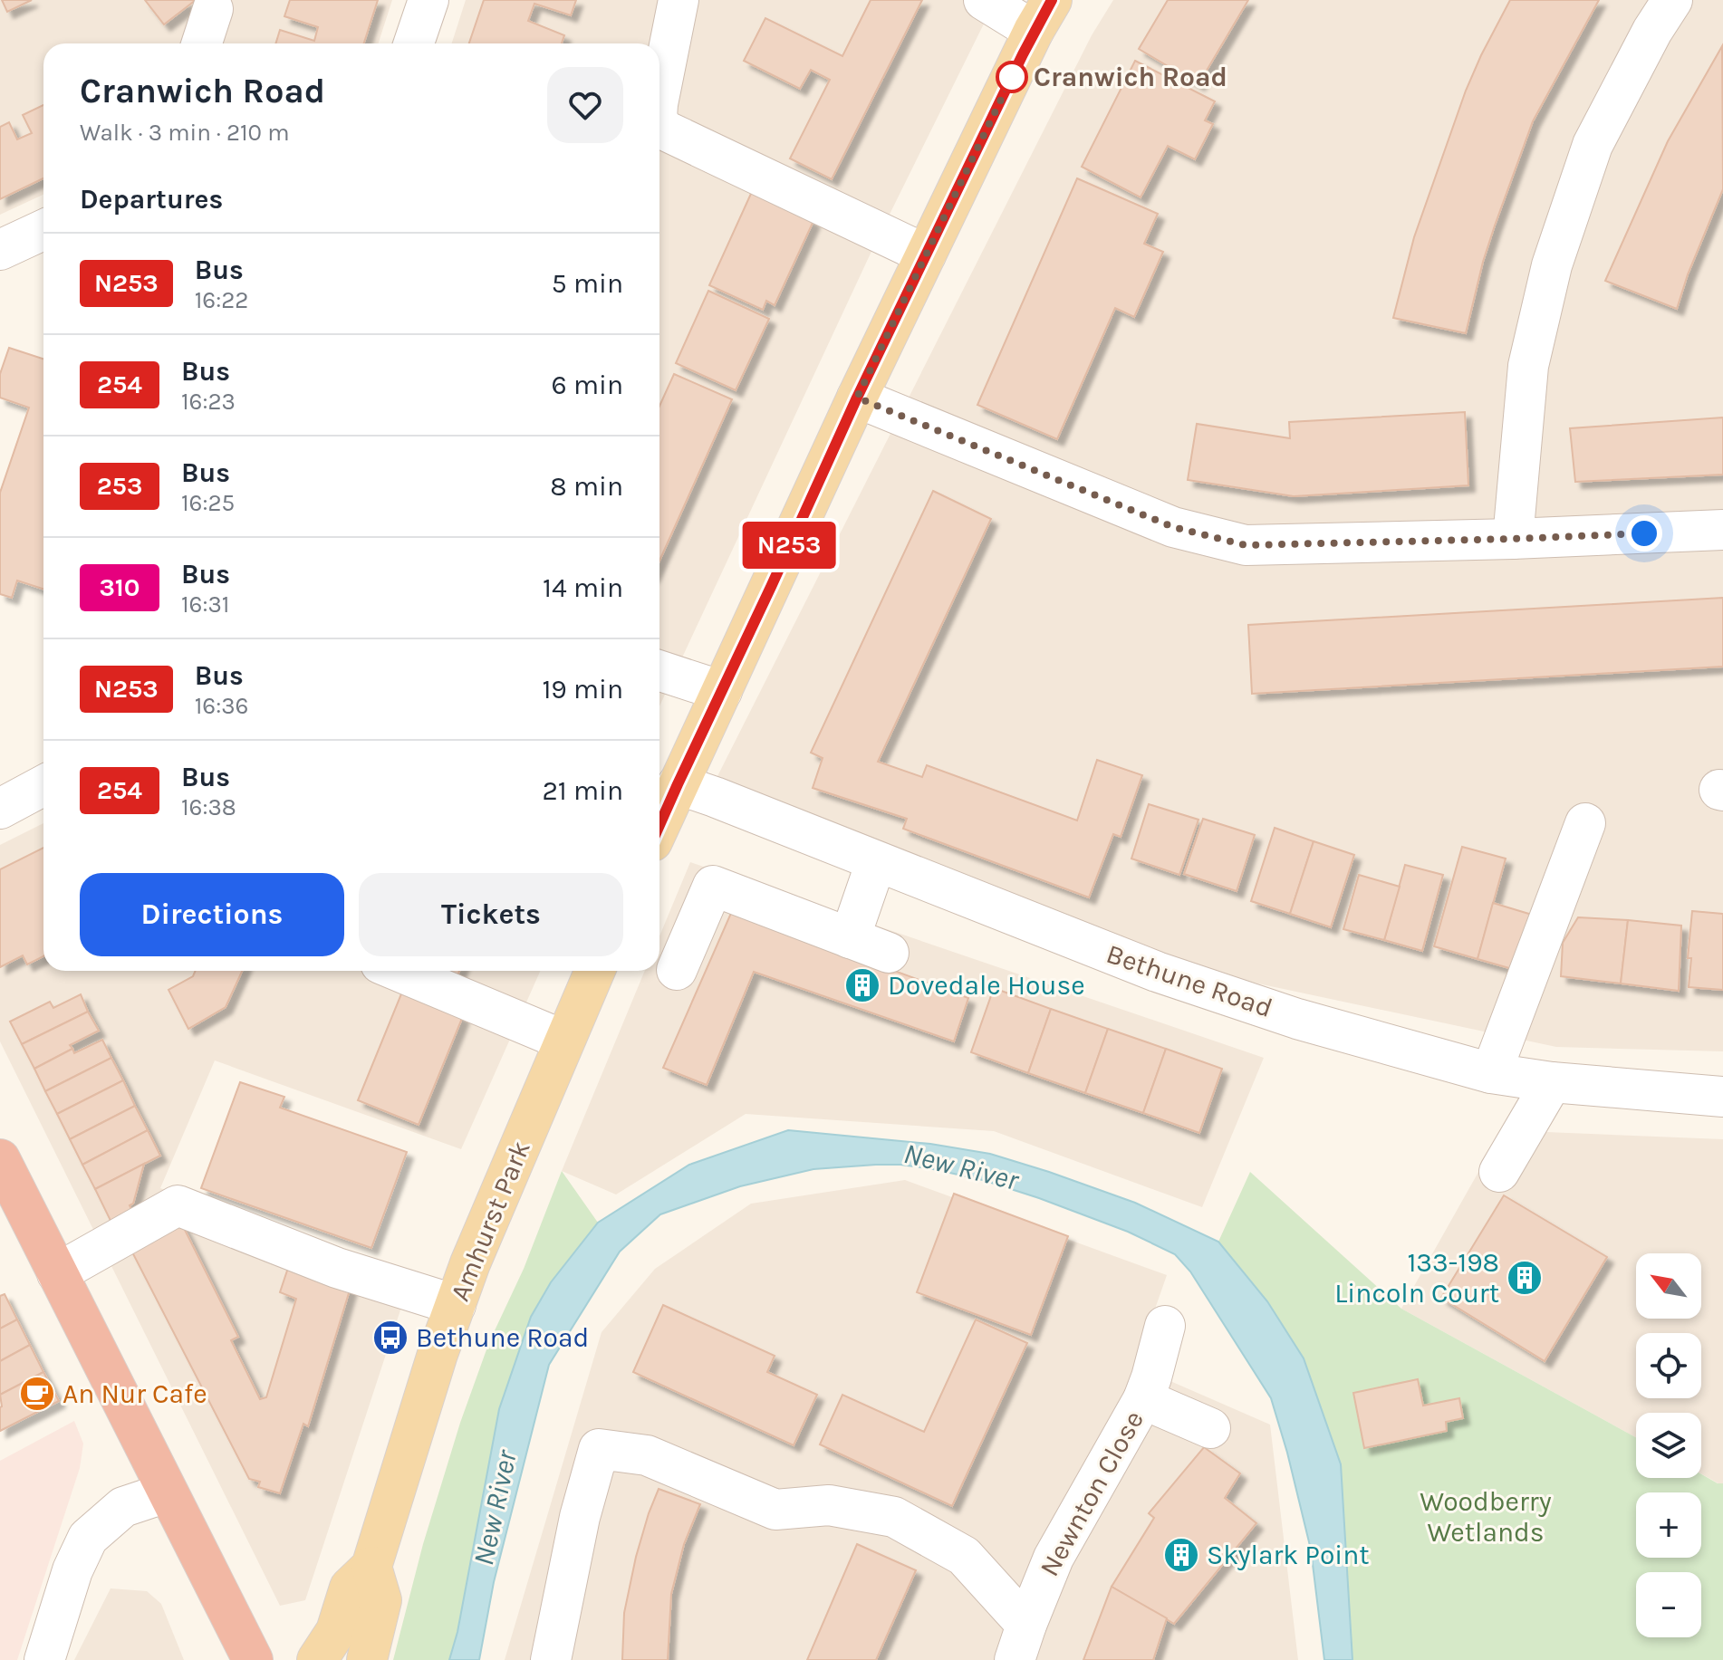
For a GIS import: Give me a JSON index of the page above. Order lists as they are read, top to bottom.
{
  "streets": {
    "main road": ["Amhurst Park"],
    "street": ["Bethune Road", "Newnton Close"]
  },
  "water": ["New River"],
  "parks": ["Woodberry Wetlands"],
  "places": {
    "other": ["Cranwich Road"],
    "building": ["Dovedale House", "133-198 Lincoln Court", "Skylark Point"],
    "bus stop": ["Bethune Road"],
    "cafe": ["An Nur Cafe"]
  },
  "lines": ["bus line N253"],
  "north": "top left",
  "page": {
    "on_map": "N253",
    "heading": [
      ["Cranwich Road", "Walk · 3 min · 210 m"],
      "Departures"
    ],
    "list": [
      {
        "mark": "N253",
        "name": "Bus",
        "note": "16:22",
        "value": "5 min"
      },
      {
        "mark": "254",
        "name": "Bus",
        "note": "16:23",
        "value": "6 min"
      },
      {
        "mark": "253",
        "name": "Bus",
        "note": "16:25",
        "value": "8 min"
      },
      {
        "mark": "310",
        "name": "Bus",
        "note": "16:31",
        "value": "14 min"
      },
      {
        "mark": "N253",
        "name": "Bus",
        "note": "16:36",
        "value": "19 min"
      },
      {
        "mark": "254",
        "name": "Bus",
        "note": "16:38",
        "value": "21 min"
      }
    ],
    "buttons": ["Directions", "Tickets"],
    "map_buttons": ["+", "−"]
  }
}
